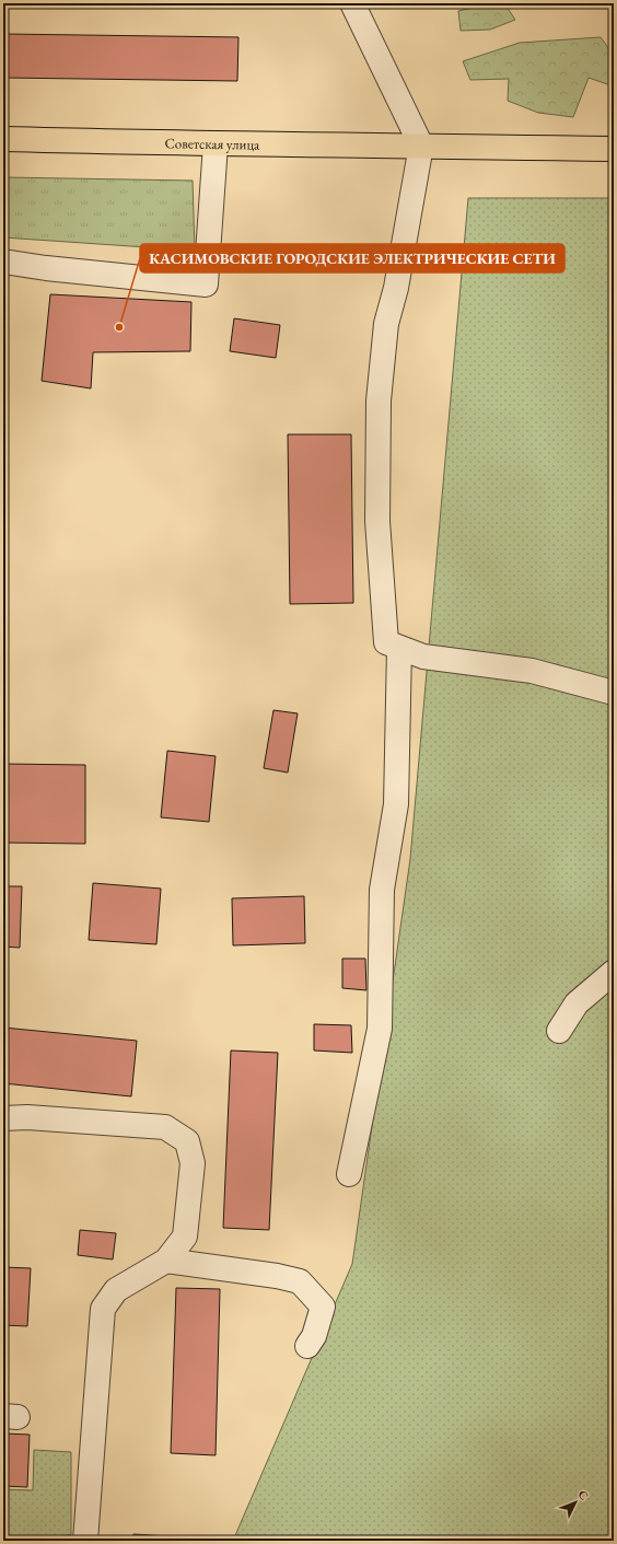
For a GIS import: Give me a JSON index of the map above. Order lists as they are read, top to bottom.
{
  "streets": {
    "main road": ["Советская улица"]
  },
  "places": ["КАСИМОВСКИЕ ГОРОДСКИЕ ЭЛЕКТРИЧЕСКИЕ СЕТИ"],
  "north": "top right"
}
